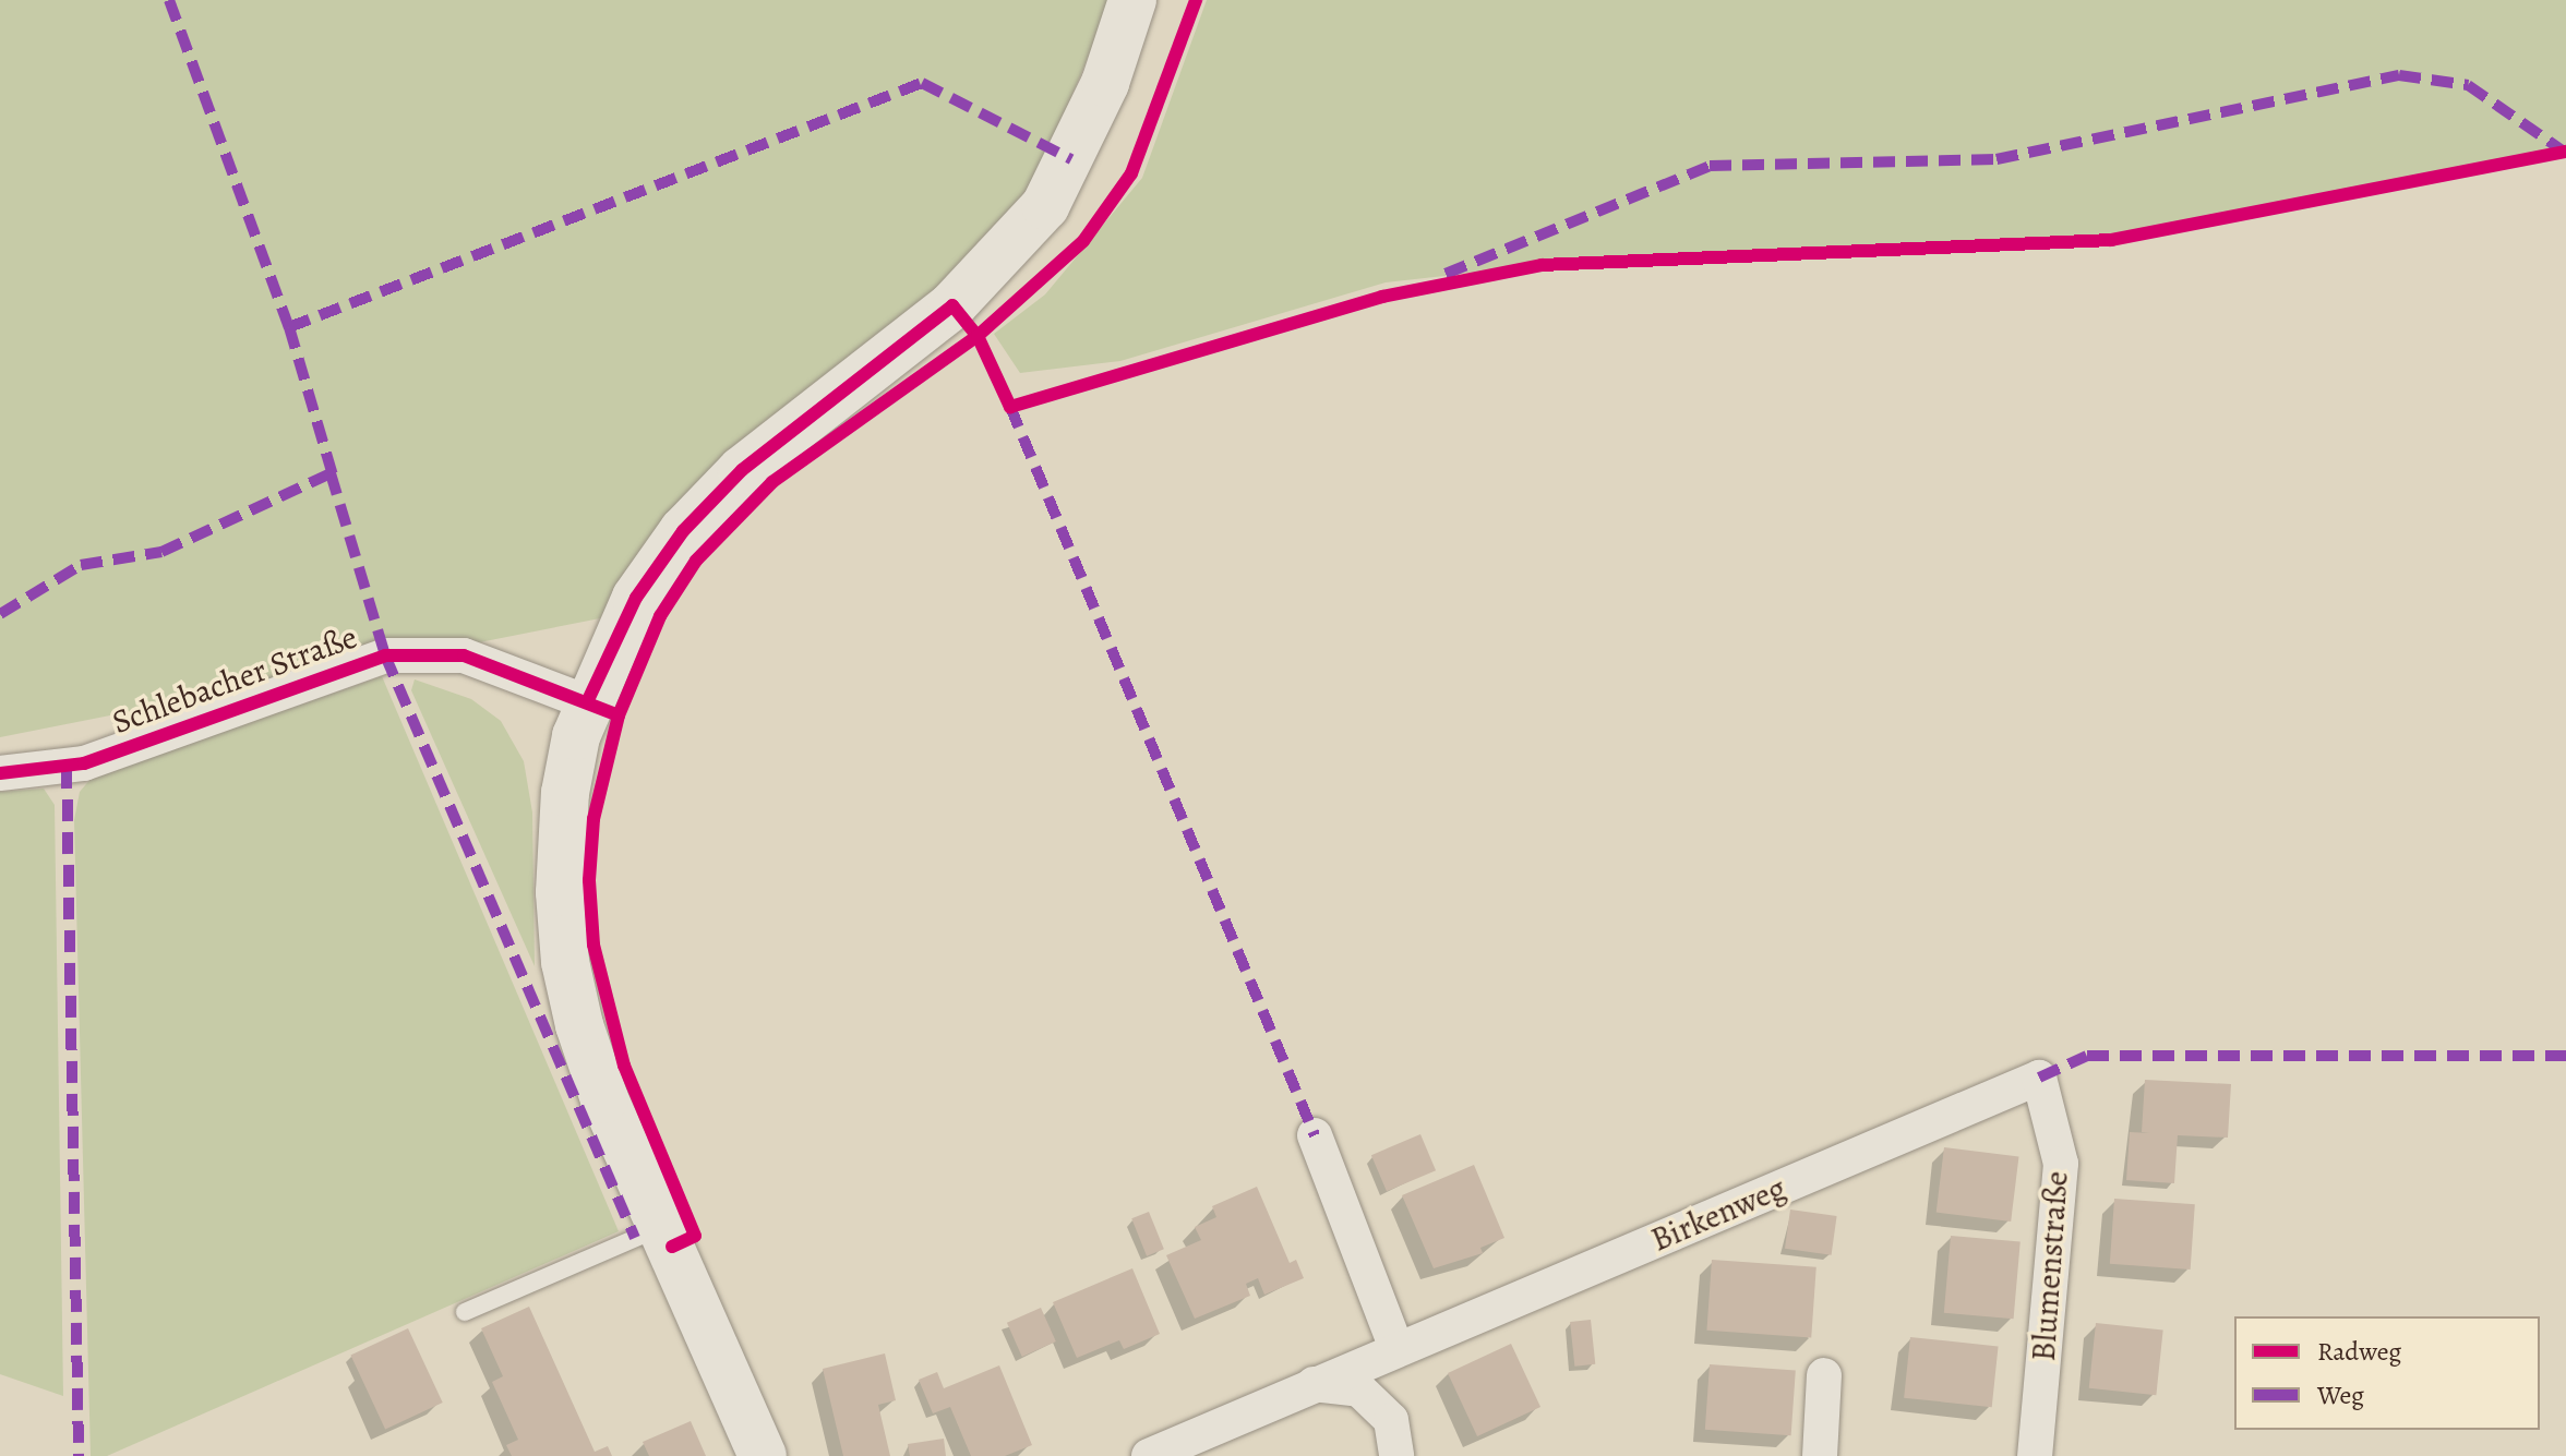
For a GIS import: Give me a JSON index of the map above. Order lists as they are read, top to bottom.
{
  "streets": {
    "street": ["Schlebacher Straße", "Birkenweg", "Blumenstraße"]
  },
  "crossings": [
    ["Birkenweg", "Blumenstraße"]
  ],
  "legend": ["Radweg", "Weg"]
}
